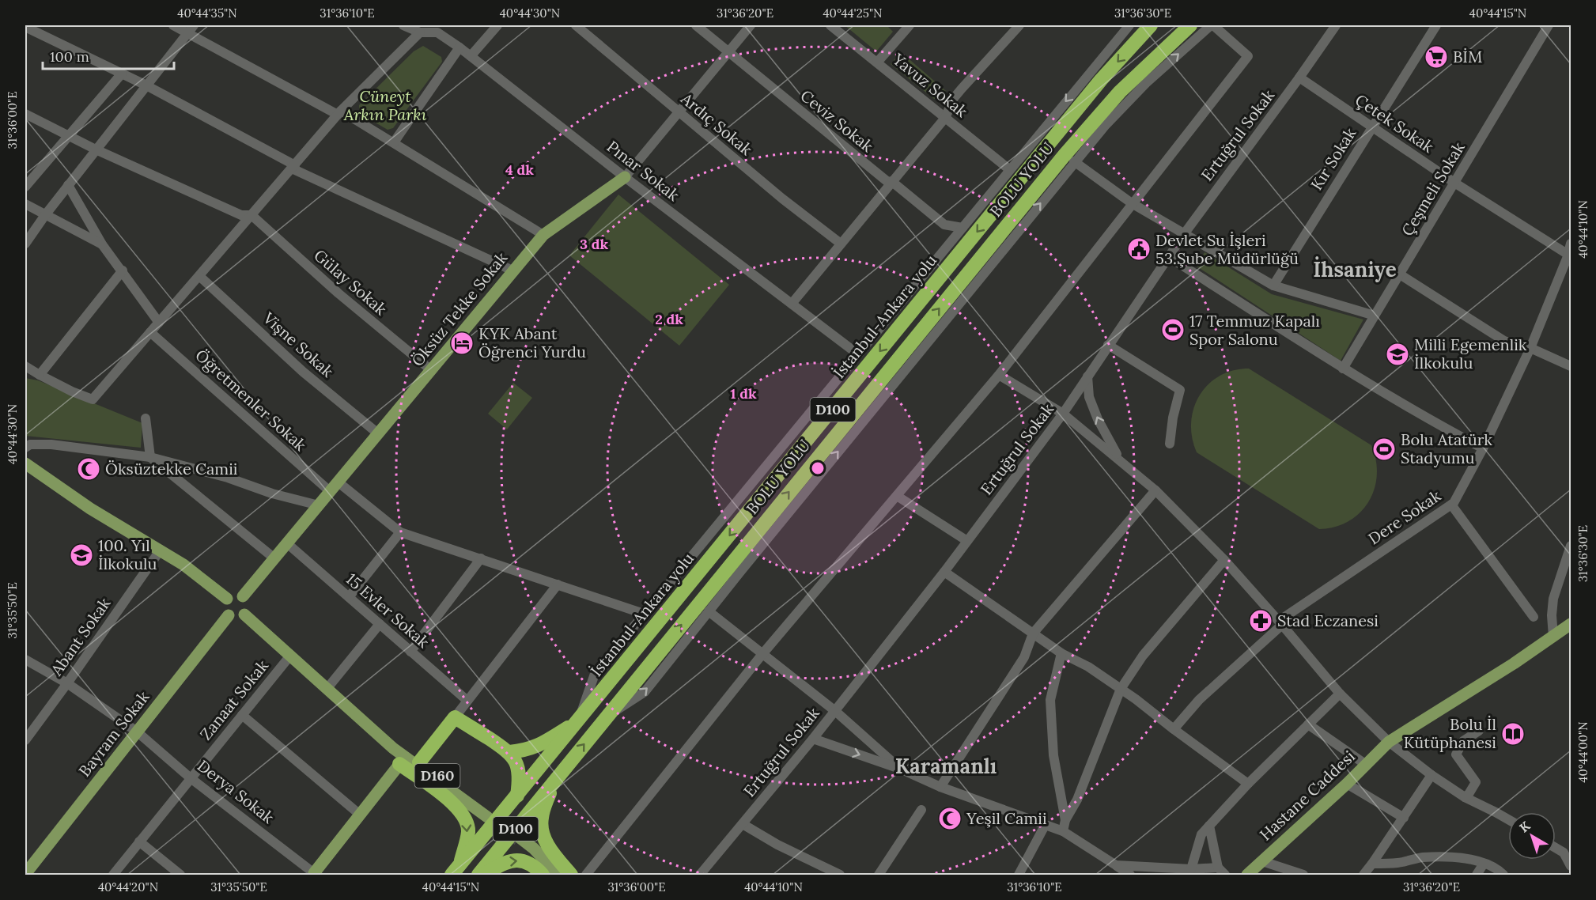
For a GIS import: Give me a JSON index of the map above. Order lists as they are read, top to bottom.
{
  "streets": {
    "highway": ["BOLU YOLU", "İstanbul-Ankara yolu", "D100"],
    "main road": [
      "Öksüz Tekke Sokak",
      "Bayram Sokak",
      "D160",
      "Hastane Caddesi"
    ],
    "street": [
      "Yavuz Sokak",
      "Ceviz Sokak",
      "Çetek Sokak",
      "Ardıç Sokak",
      "Ertuğrul Sokak",
      "Kır Sokak",
      "Pınar Sokak",
      "Çeşmeli Sokak",
      "Gülay Sokak",
      "Vişne Sokak",
      "Öğretmenler Sokak",
      "Dere Sokak",
      "15 Evler Sokak",
      "Abant Sokak",
      "Zanaat Sokak",
      "Derya Sokak"
    ]
  },
  "crossings": [
    ["Çetek Sokak", "Ertuğrul Sokak"],
    ["Çetek Sokak", "Kır Sokak"],
    ["Çetek Sokak", "Çeşmeli Sokak"],
    ["Çetek Sokak", "Dere Sokak"],
    ["Pınar Sokak", "Öksüz Tekke Sokak"],
    ["Gülay Sokak", "Öksüz Tekke Sokak"],
    ["Öksüz Tekke Sokak", "Vişne Sokak"],
    ["Abant Sokak", "Derya Sokak"],
    ["Zanaat Sokak", "Derya Sokak"],
    ["Bayram Sokak", "Derya Sokak"]
  ],
  "one_way": ["BOLU YOLU", "İstanbul-Ankara yolu"],
  "districts": ["İhsaniye", "Karamanlı"],
  "parks": ["Cüneyt Arkın Parkı"],
  "places": {
    "supermarket": ["BİM"],
    "public building": ["Devlet Su İşleri 53.Şube Müdürlüğü"],
    "sports": ["17 Temmuz Kapalı Spor Salonu", "Bolu Atatürk Stadyumu"],
    "hotel": ["KYK Abant Öğrenci Yurdu"],
    "school or university": ["Milli Egemenlik İlkokulu", "100. Yıl İlkokulu"],
    "mosque": ["Öksüztekke Camii", "Yeşil Camii"],
    "pharmacy": ["Stad Eczanesi"],
    "library": ["Bolu İl Kütüphanesi"]
  },
  "scale_bar": "100 m",
  "north": "top left",
  "coordinates": [
    "40°44'35\"N",
    "31°36'10\"E",
    "40°44'30\"N",
    "31°36'20\"E",
    "40°44'25\"N",
    "31°36'30\"E",
    "40°44'15\"N",
    "31°36'00\"E",
    "40°44'10\"N",
    "31°35'50\"E",
    "40°44'00\"N",
    "40°44'20\"N"
  ],
  "rings": [
    "4 dk",
    "3 dk",
    "2 dk",
    "1 dk"
  ]
}
